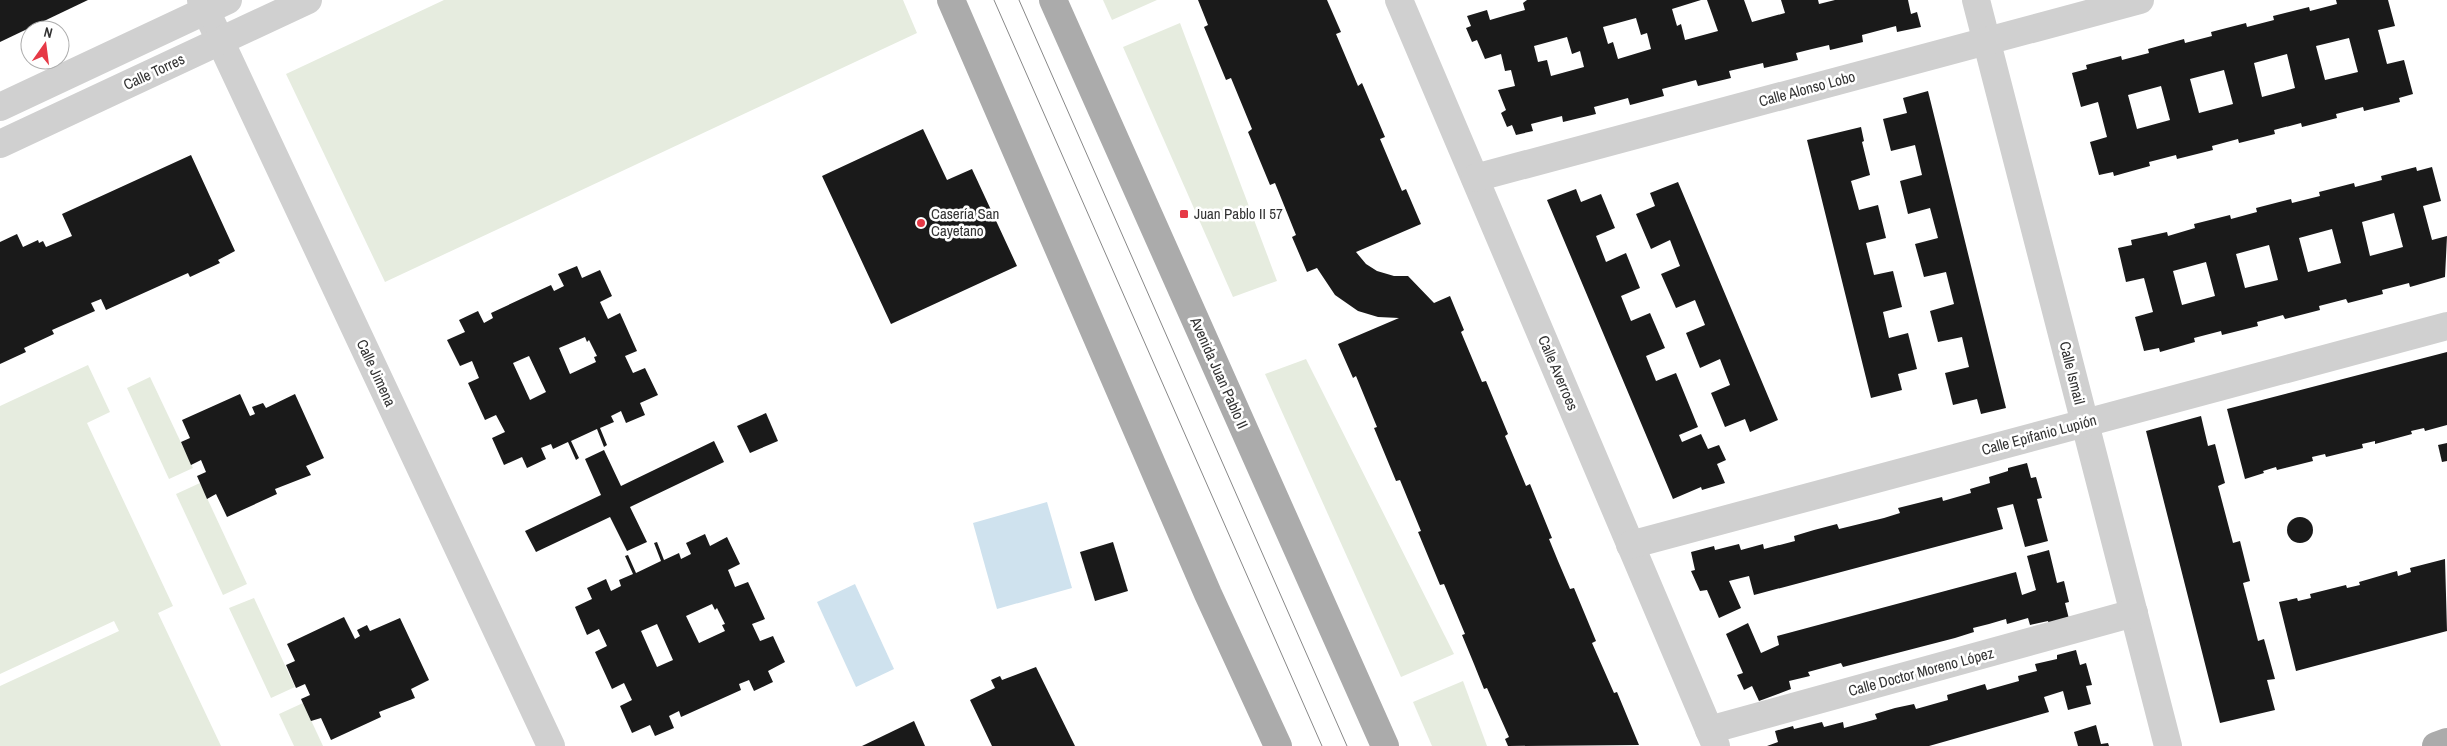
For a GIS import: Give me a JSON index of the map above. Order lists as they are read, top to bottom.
{
  "streets": {
    "main road": ["Avenida Juan Pablo II"],
    "street": [
      "Calle Torres",
      "Calle Alonso Lobo",
      "Calle Jimena",
      "Calle Averroes",
      "Calle Ismail",
      "Calle Epifanio Lupión",
      "Calle Doctor Moreno López"
    ]
  },
  "crossings": [
    ["Calle Torres", "Calle Jimena"],
    ["Calle Alonso Lobo", "Calle Averroes"],
    ["Calle Alonso Lobo", "Calle Ismail"],
    ["Calle Averroes", "Calle Epifanio Lupión"],
    ["Calle Averroes", "Calle Doctor Moreno López"],
    ["Calle Ismail", "Calle Epifanio Lupión"],
    ["Calle Ismail", "Calle Doctor Moreno López"]
  ],
  "places": {
    "transit": ["Juan Pablo II 57"],
    "other": ["Casería San Cayetano"]
  },
  "north": "top"
}
